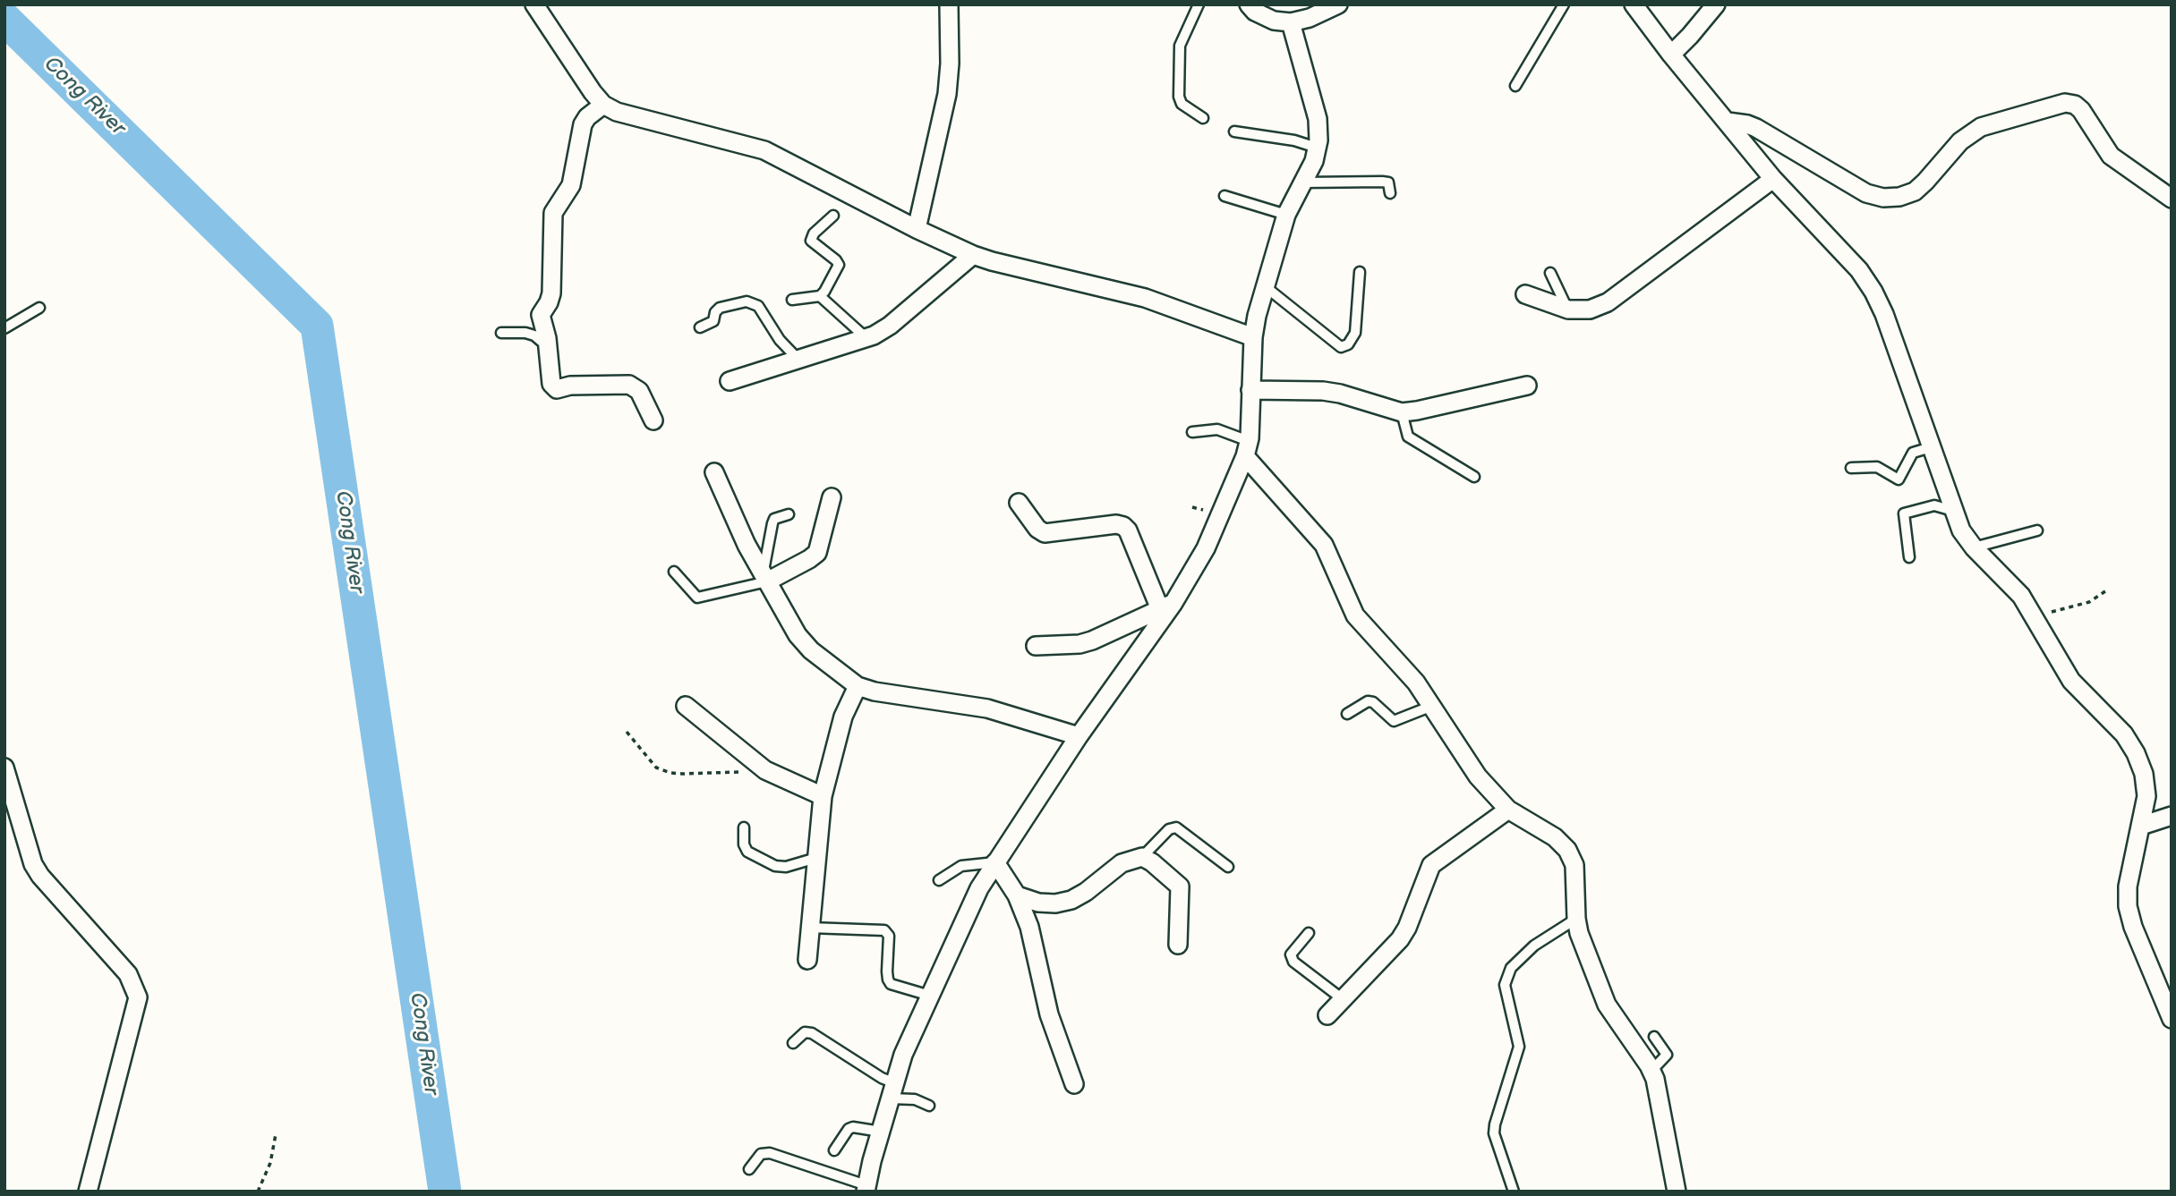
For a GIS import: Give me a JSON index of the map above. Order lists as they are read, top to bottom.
{
  "water": ["Cong River"]
}
